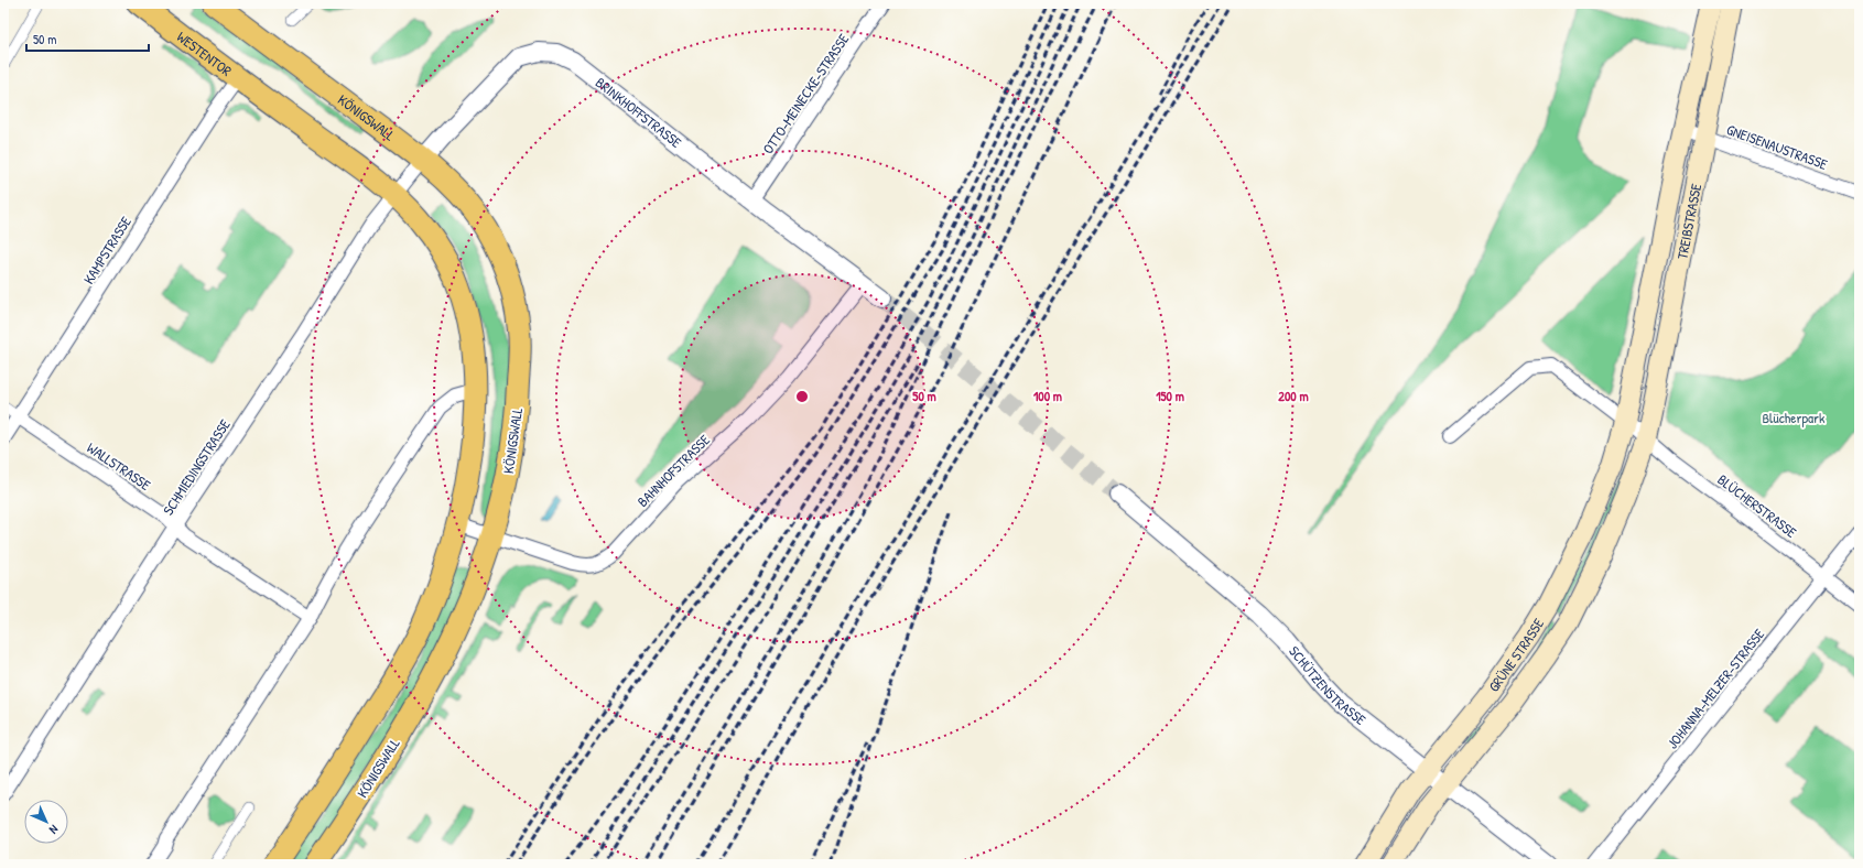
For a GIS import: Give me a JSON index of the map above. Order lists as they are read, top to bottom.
{
  "streets": {
    "main road": [
      "WESTENTOR",
      "KÖNIGSWALL",
      "TREIBSTRASSE",
      "GRÜNE STRASSE"
    ],
    "street": [
      "OTTO-MEINECKE-STRASSE",
      "BRINKHOFFSTRASSE",
      "GNEISENAUSTRASSE",
      "KAMPSTRASSE",
      "WALLSTRASSE",
      "SCHMIEDINGSTRASSE",
      "BAHNHOFSTRASSE",
      "BLÜCHERSTRASSE",
      "SCHÜTZENSTRASSE",
      "JOHANNA-MELZER-STRASSE"
    ]
  },
  "crossings": [
    ["WESTENTOR", "KAMPSTRASSE"],
    ["WESTENTOR", "SCHMIEDINGSTRASSE"],
    ["OTTO-MEINECKE-STRASSE", "BRINKHOFFSTRASSE"],
    ["BRINKHOFFSTRASSE", "KÖNIGSWALL"],
    ["BRINKHOFFSTRASSE", "SCHMIEDINGSTRASSE"],
    ["BRINKHOFFSTRASSE", "BAHNHOFSTRASSE"],
    ["KÖNIGSWALL", "SCHMIEDINGSTRASSE"],
    ["KÖNIGSWALL", "BAHNHOFSTRASSE"],
    ["GNEISENAUSTRASSE", "TREIBSTRASSE"],
    ["TREIBSTRASSE", "BLÜCHERSTRASSE"],
    ["TREIBSTRASSE", "GRÜNE STRASSE"],
    ["KAMPSTRASSE", "WALLSTRASSE"],
    ["WALLSTRASSE", "SCHMIEDINGSTRASSE"],
    ["BLÜCHERSTRASSE", "GRÜNE STRASSE"],
    ["BLÜCHERSTRASSE", "JOHANNA-MELZER-STRASSE"],
    ["GRÜNE STRASSE", "SCHÜTZENSTRASSE"]
  ],
  "parks": ["Blücherpark"],
  "scale_bar": "50 m",
  "north": "bottom right",
  "rings": [
    "50 m",
    "100 m",
    "150 m",
    "200 m"
  ]
}
